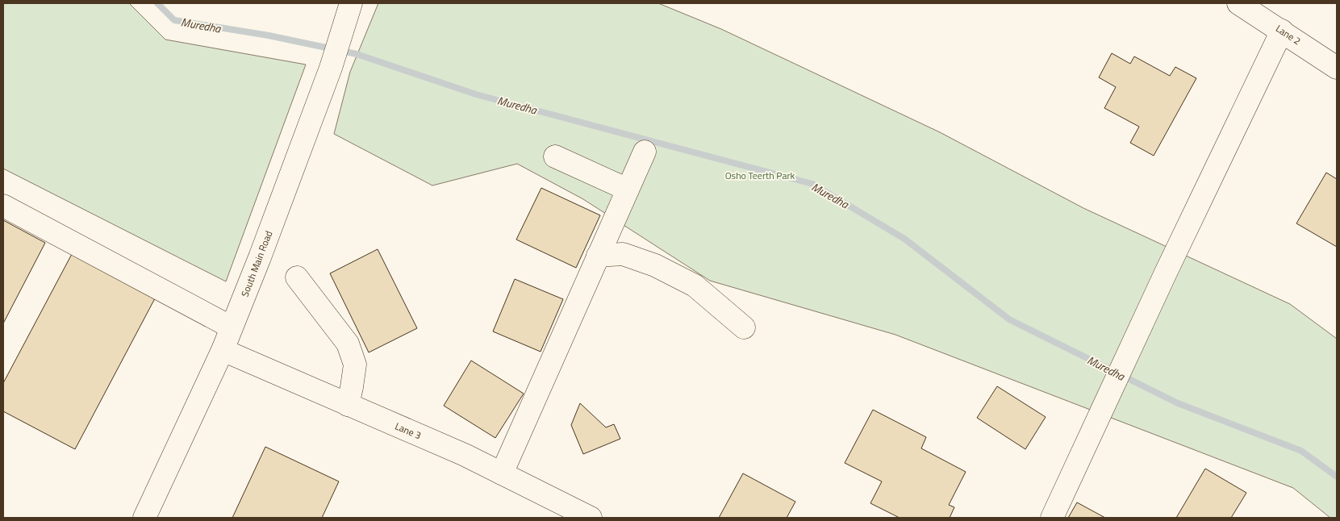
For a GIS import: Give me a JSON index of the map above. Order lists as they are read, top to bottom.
{
  "streets": {
    "street": ["Lane 2", "South Main Road", "Lane 3"]
  },
  "crossings": [
    ["South Main Road", "Lane 3"]
  ],
  "water": ["Muredha"],
  "parks": ["Osho Teerth Park"]
}
